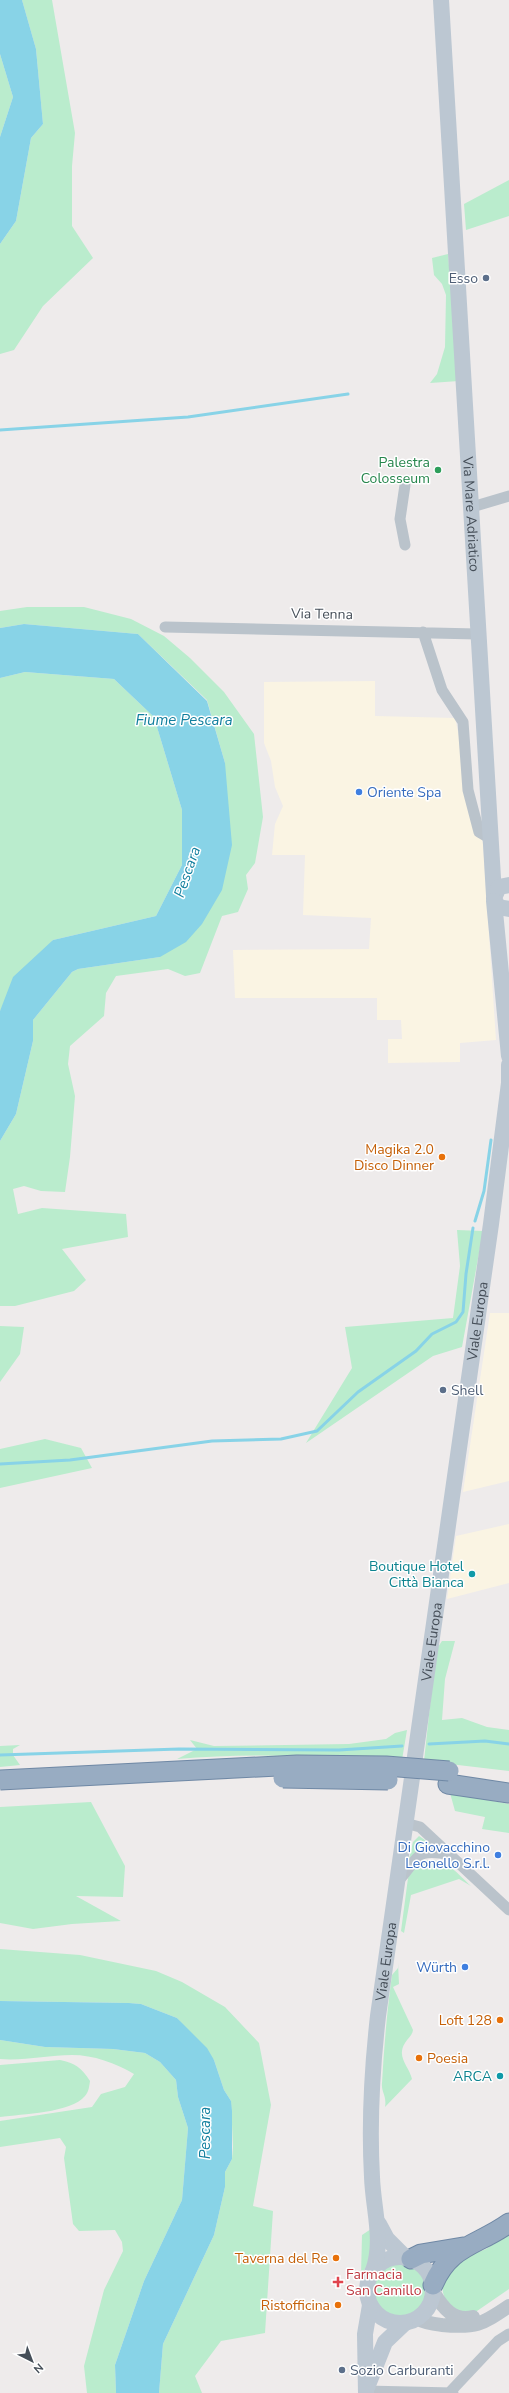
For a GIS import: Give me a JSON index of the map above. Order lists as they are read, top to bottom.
{
  "streets": {
    "main road": ["Via Mare Adriatico", "Viale Europa"],
    "street": ["Via Tenna"]
  },
  "crossings": [
    ["Via Mare Adriatico", "Via Tenna"]
  ],
  "water": ["Fiume Pescara", "Pescara"],
  "places": {
    "other": [
      "Esso",
      "Palestra Colosseum",
      "Oriente Spa",
      "Magika 2.0 Disco Dinner",
      "Shell",
      "Boutique Hotel Città Bianca",
      "Di Giovacchino Leonello S.r.l.",
      "Würth",
      "Loft 128",
      "Poesia",
      "ARCA",
      "Taverna del Re",
      "Ristofficina",
      "Sozio Carburanti"
    ],
    "health": ["Farmacia San Camillo"]
  },
  "north": "bottom right"
}
